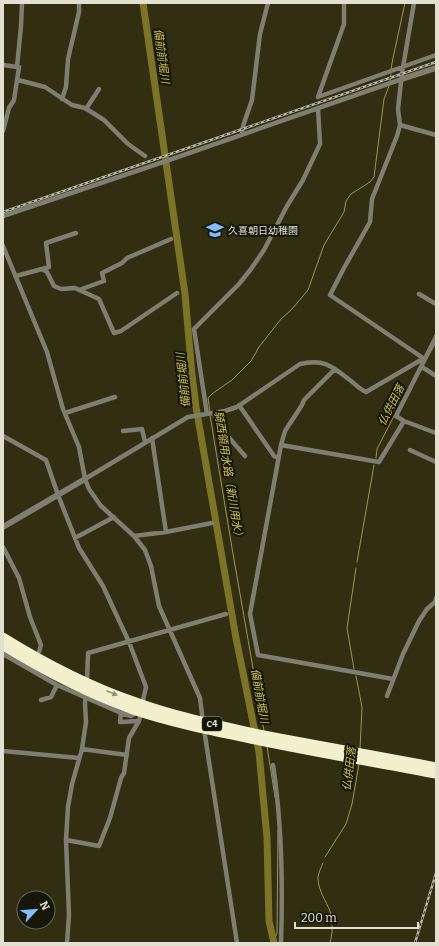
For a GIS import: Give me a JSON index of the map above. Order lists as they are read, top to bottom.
{
  "streets": {
    "highway": ["C4"]
  },
  "water": ["備前前堀川", "仏供田落", "騎西領用水路（新川用水）"],
  "places": {
    "school or university": ["久喜朝日幼稚園"]
  },
  "scale_bar": "200 m",
  "north": "top right"
}
